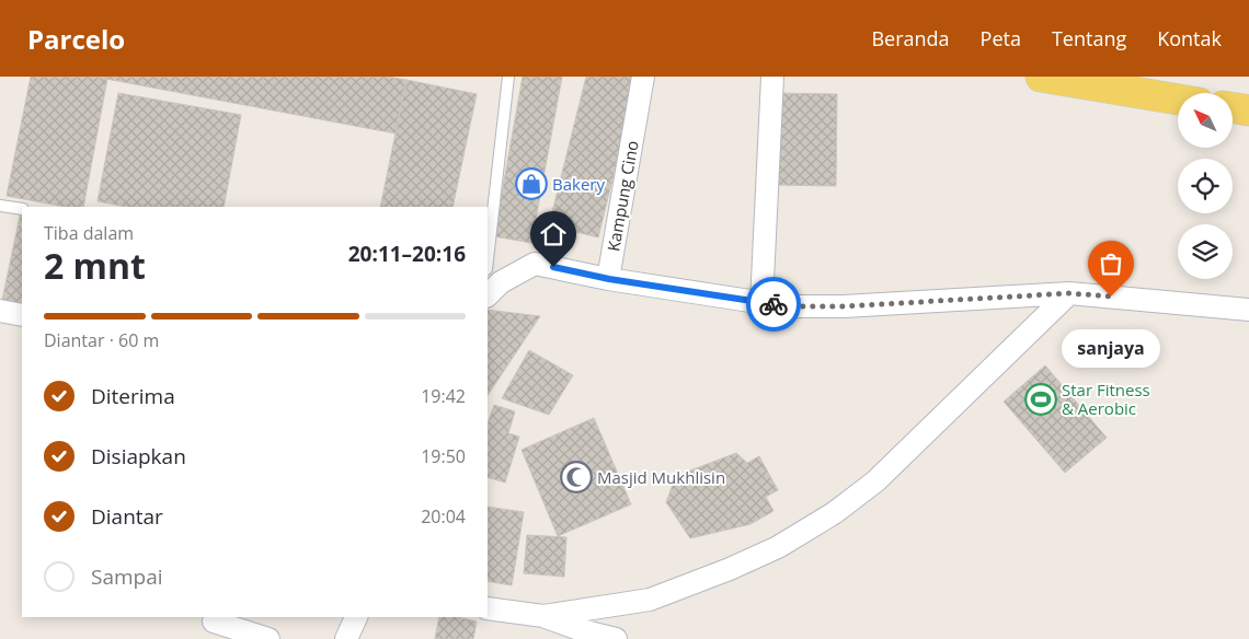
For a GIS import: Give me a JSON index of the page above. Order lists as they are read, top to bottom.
{
  "streets": {
    "street": ["Kampung Cino"]
  },
  "places": {
    "shop": ["Bakery"],
    "other": ["sanjaya"],
    "sports": ["Star Fitness & Aerobic"],
    "mosque": ["Masjid Mukhlisin"]
  },
  "north": "top left",
  "page": {
    "header": "Parcelo",
    "nav": [
      "Beranda",
      "Peta",
      "Tentang",
      "Kontak"
    ],
    "heading": ["2 mnt", "Tiba dalam", "20:11–20:16"],
    "bar": "Diantar · 60 m",
    "bubble": "sanjaya",
    "list": [
      ["Diterima", "19:42"],
      ["Disiapkan", "19:50"],
      ["Diantar", "20:04"],
      "Sampai"
    ]
  }
}
